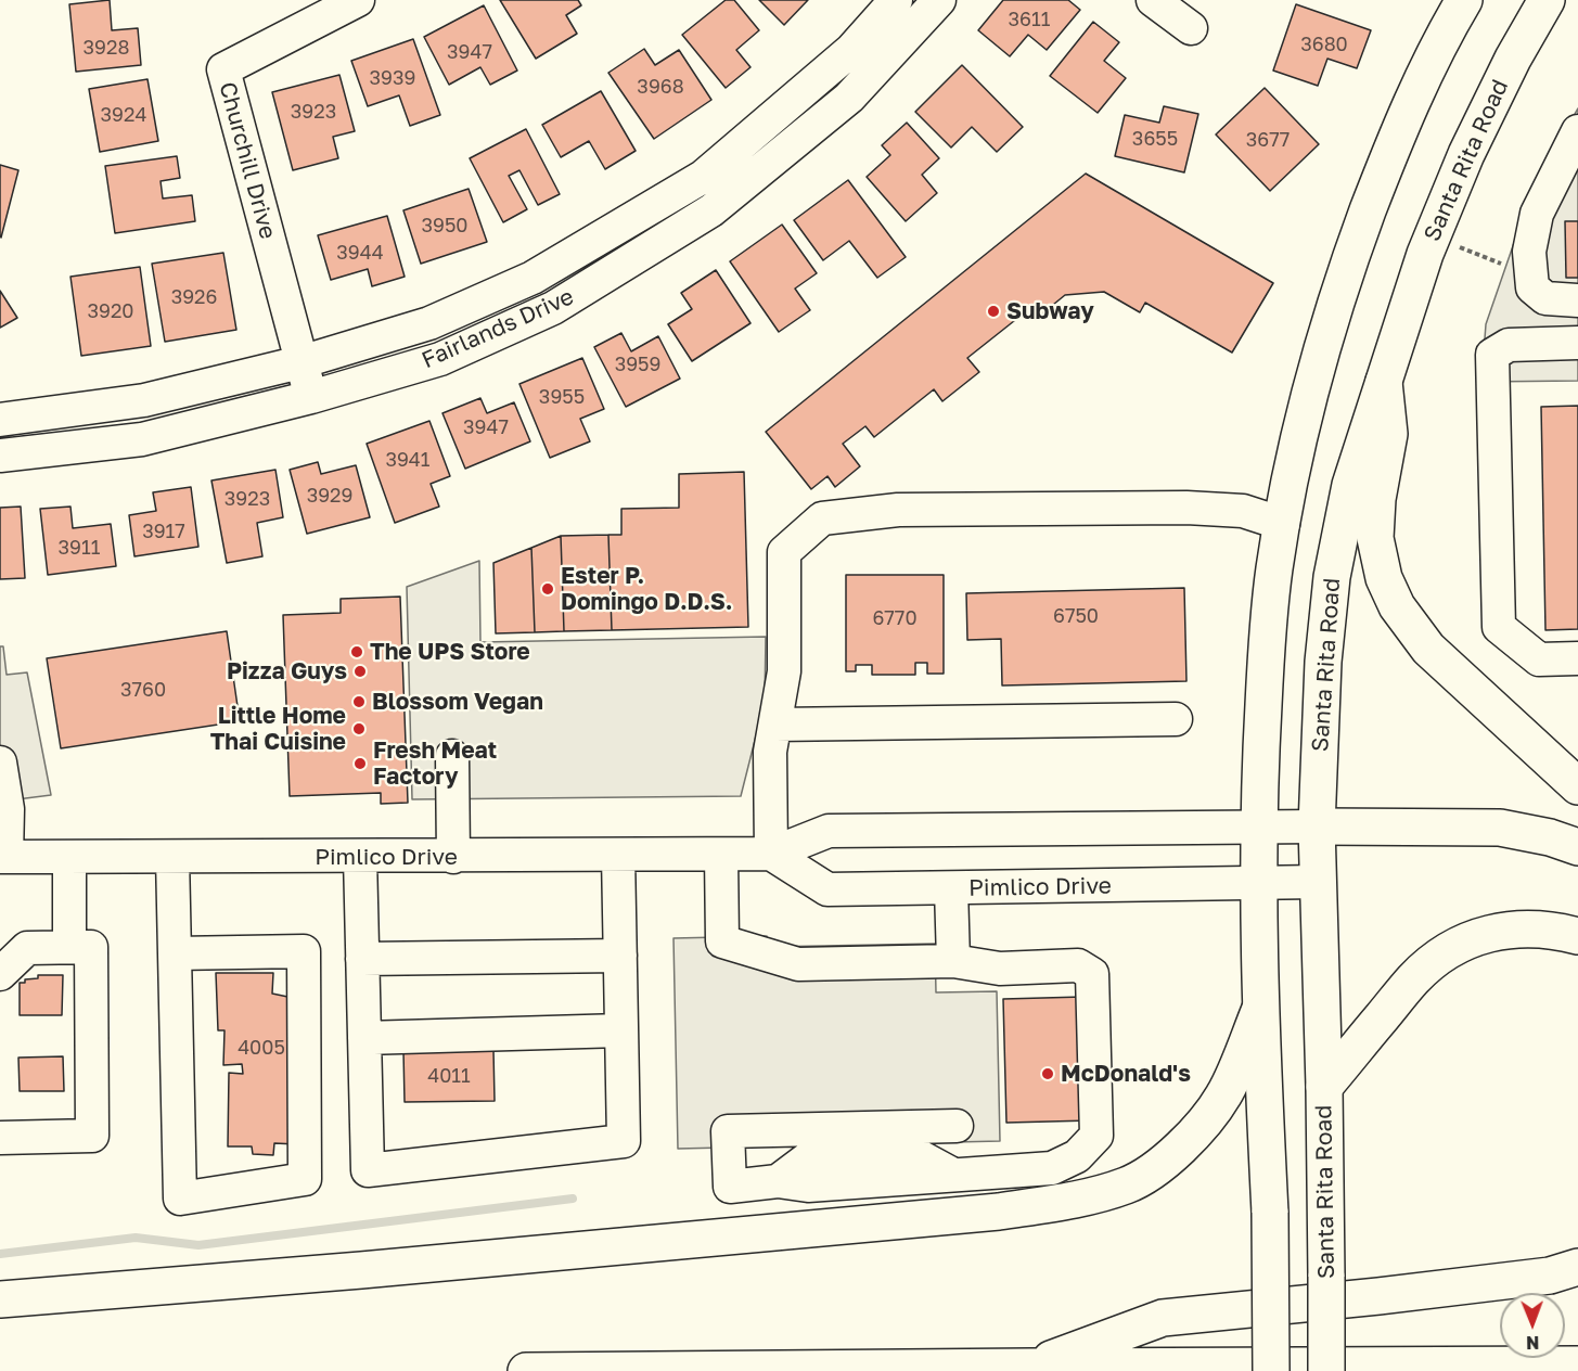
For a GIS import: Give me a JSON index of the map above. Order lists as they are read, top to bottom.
{
  "streets": {
    "main road": ["Santa Rita Road"],
    "street": ["Churchill Drive", "Fairlands Drive", "Pimlico Drive"]
  },
  "crossings": [
    ["Churchill Drive", "Fairlands Drive"],
    ["Santa Rita Road", "Pimlico Drive"]
  ],
  "places": [
    "Subway",
    "Ester P. Domingo D.D.S.",
    "The UPS Store",
    "Pizza Guys",
    "Blossom Vegan",
    "Little Home Thai Cuisine",
    "Fresh Meat Factory",
    "McDonald's"
  ],
  "house_numbers": [
    "3611",
    "3680",
    "3928",
    "3947",
    "3939",
    "3968",
    "3923",
    "3924",
    "3655",
    "3677",
    "3950",
    "3944",
    "3926",
    "3920",
    "3959",
    "3955",
    "3947",
    "3941",
    "3929",
    "3923",
    "3917",
    "3911",
    "6750",
    "6770",
    "3760",
    "4005",
    "4011"
  ],
  "north": "bottom"
}
